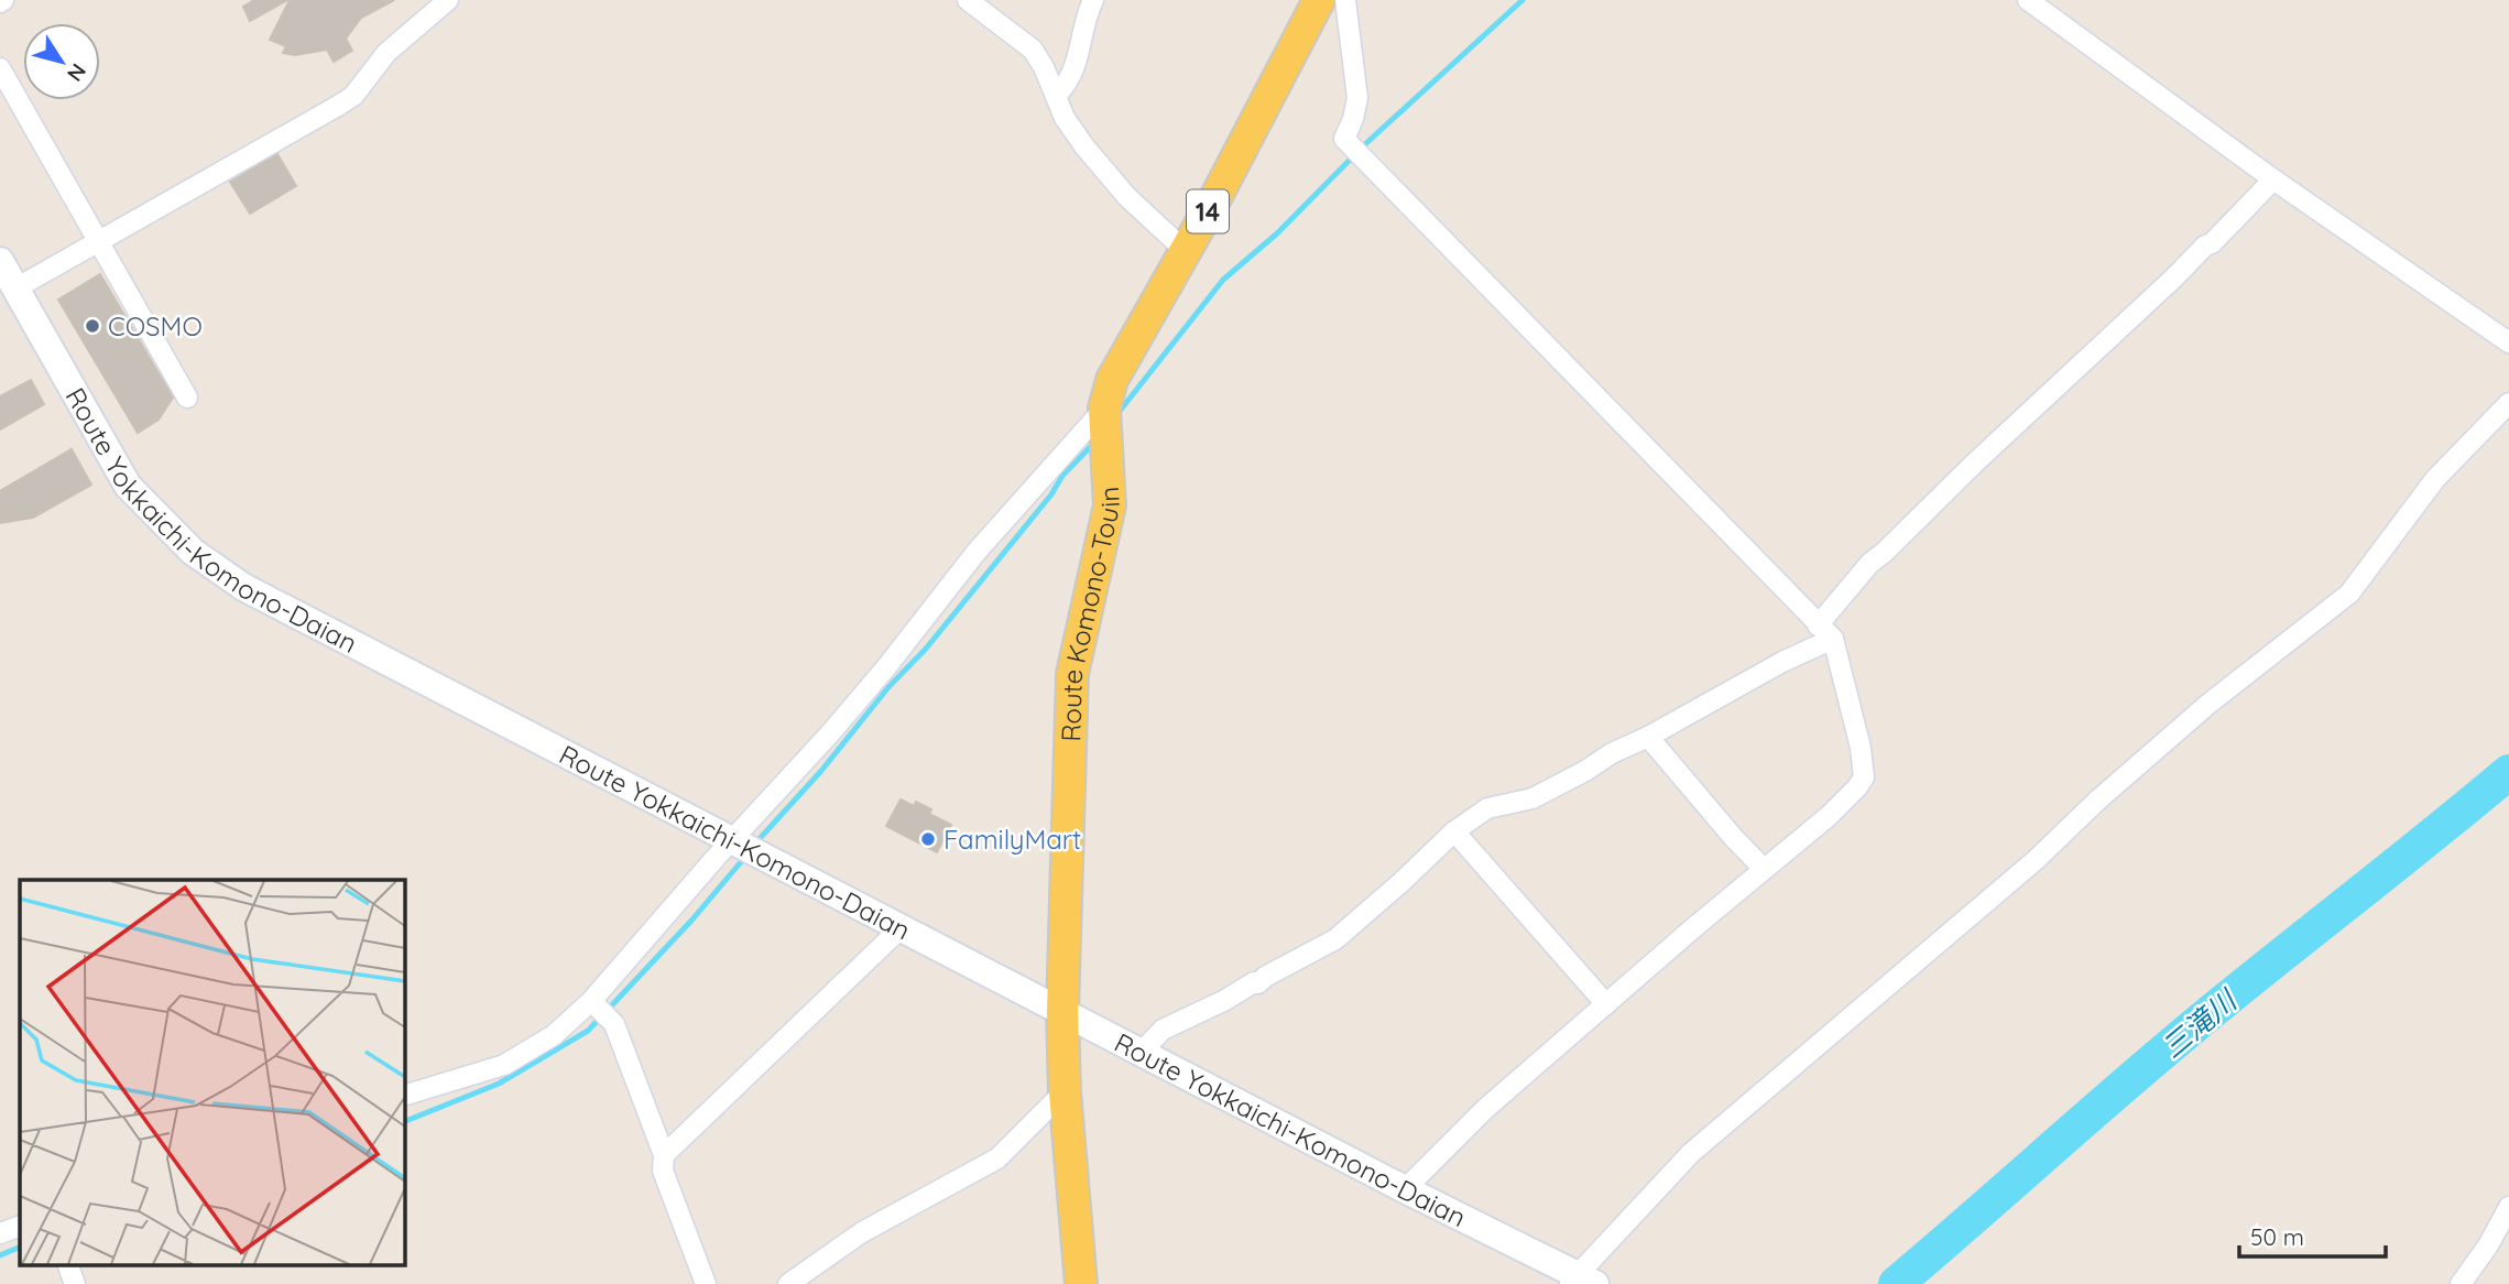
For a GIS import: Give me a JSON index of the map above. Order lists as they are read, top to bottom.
{
  "streets": {
    "main road": ["14", "Route Yokkaichi-Komono-Daian", "Route Komono-Touin"]
  },
  "crossings": [
    ["Route Yokkaichi-Komono-Daian", "Route Komono-Touin"]
  ],
  "water": ["三滝川"],
  "places": ["COSMO", "FamilyMart"],
  "scale_bar": "50 m",
  "north": "bottom right"
}
